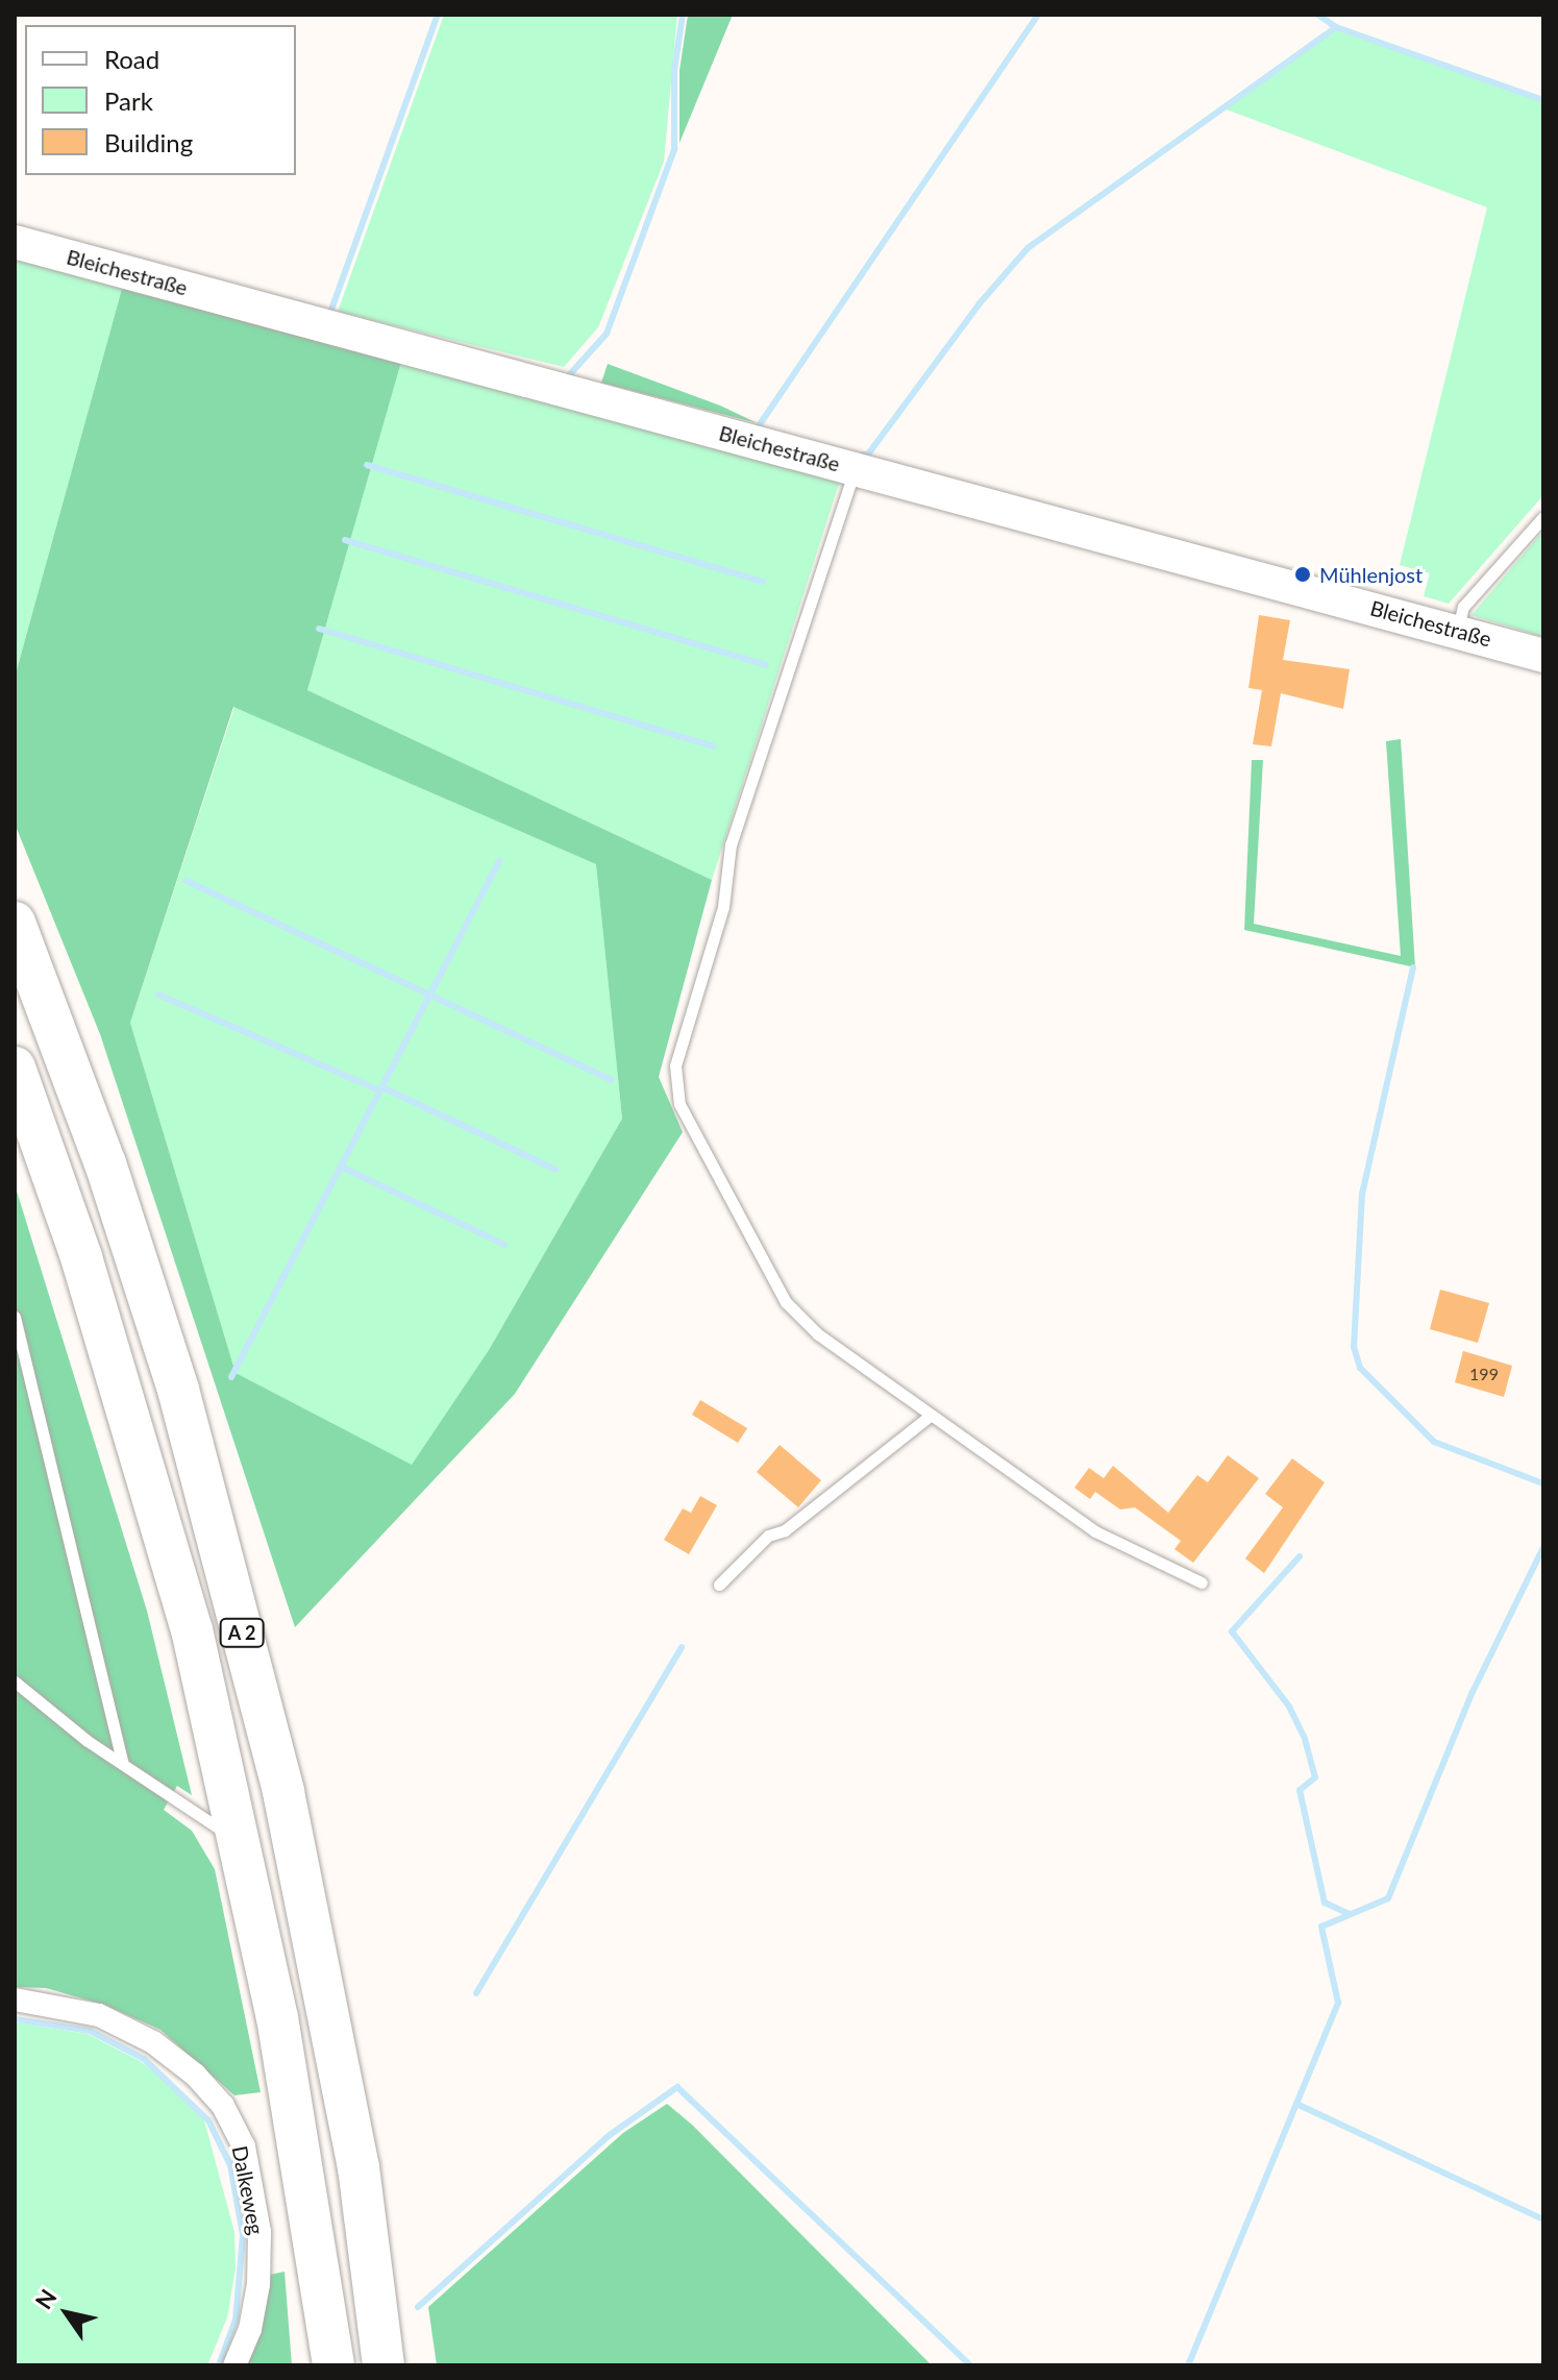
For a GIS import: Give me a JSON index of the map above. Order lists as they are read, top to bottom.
{
  "streets": {
    "highway": ["A 2"],
    "street": ["Bleichestraße", "Dalkeweg"]
  },
  "places": ["Mühlenjost"],
  "house_numbers": ["199"],
  "legend": ["Road", "Park", "Building"],
  "north": "top left"
}
